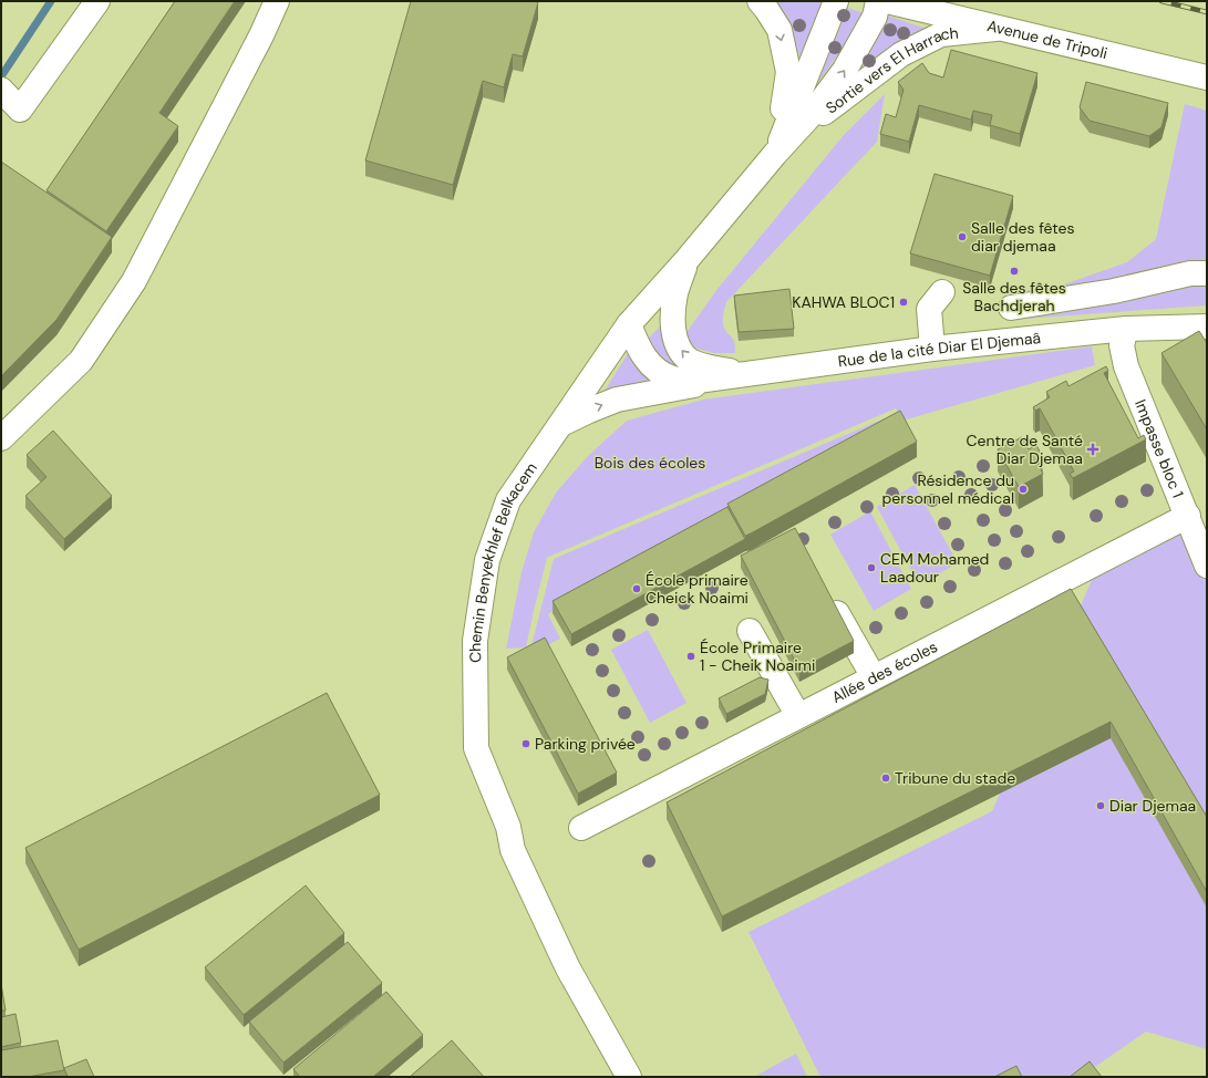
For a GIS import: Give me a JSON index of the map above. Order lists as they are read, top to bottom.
{
  "streets": {
    "street": [
      "Avenue de Tripoli",
      "Sortie vers El Harrach",
      "Rue de la cité Diar El Djemaâ",
      "Impasse bloc 1",
      "Chemin Benyekhlef Belkacem",
      "Allée des écoles"
    ]
  },
  "crossings": [
    ["Avenue de Tripoli", "Sortie vers El Harrach"],
    ["Sortie vers El Harrach", "Rue de la cité Diar El Djemaâ"],
    ["Rue de la cité Diar El Djemaâ", "Impasse bloc 1"],
    ["Rue de la cité Diar El Djemaâ", "Chemin Benyekhlef Belkacem"],
    ["Impasse bloc 1", "Allée des écoles"]
  ],
  "parks": ["Bois des écoles"],
  "places": {
    "other": [
      "Salle des fêtes diar djemaa",
      "Salle des fêtes Bachdjerah",
      "KAHWA BLOC1",
      "Résidence du personnel médical",
      "CEM Mohamed Laadour",
      "École primaire Cheick Noaimi",
      "École Primaire 1 - Cheik Noaimi",
      "Parking privée",
      "Tribune du stade",
      "Diar Djemaa"
    ],
    "health": ["Centre de Santé Diar Djemaa"]
  }
}
